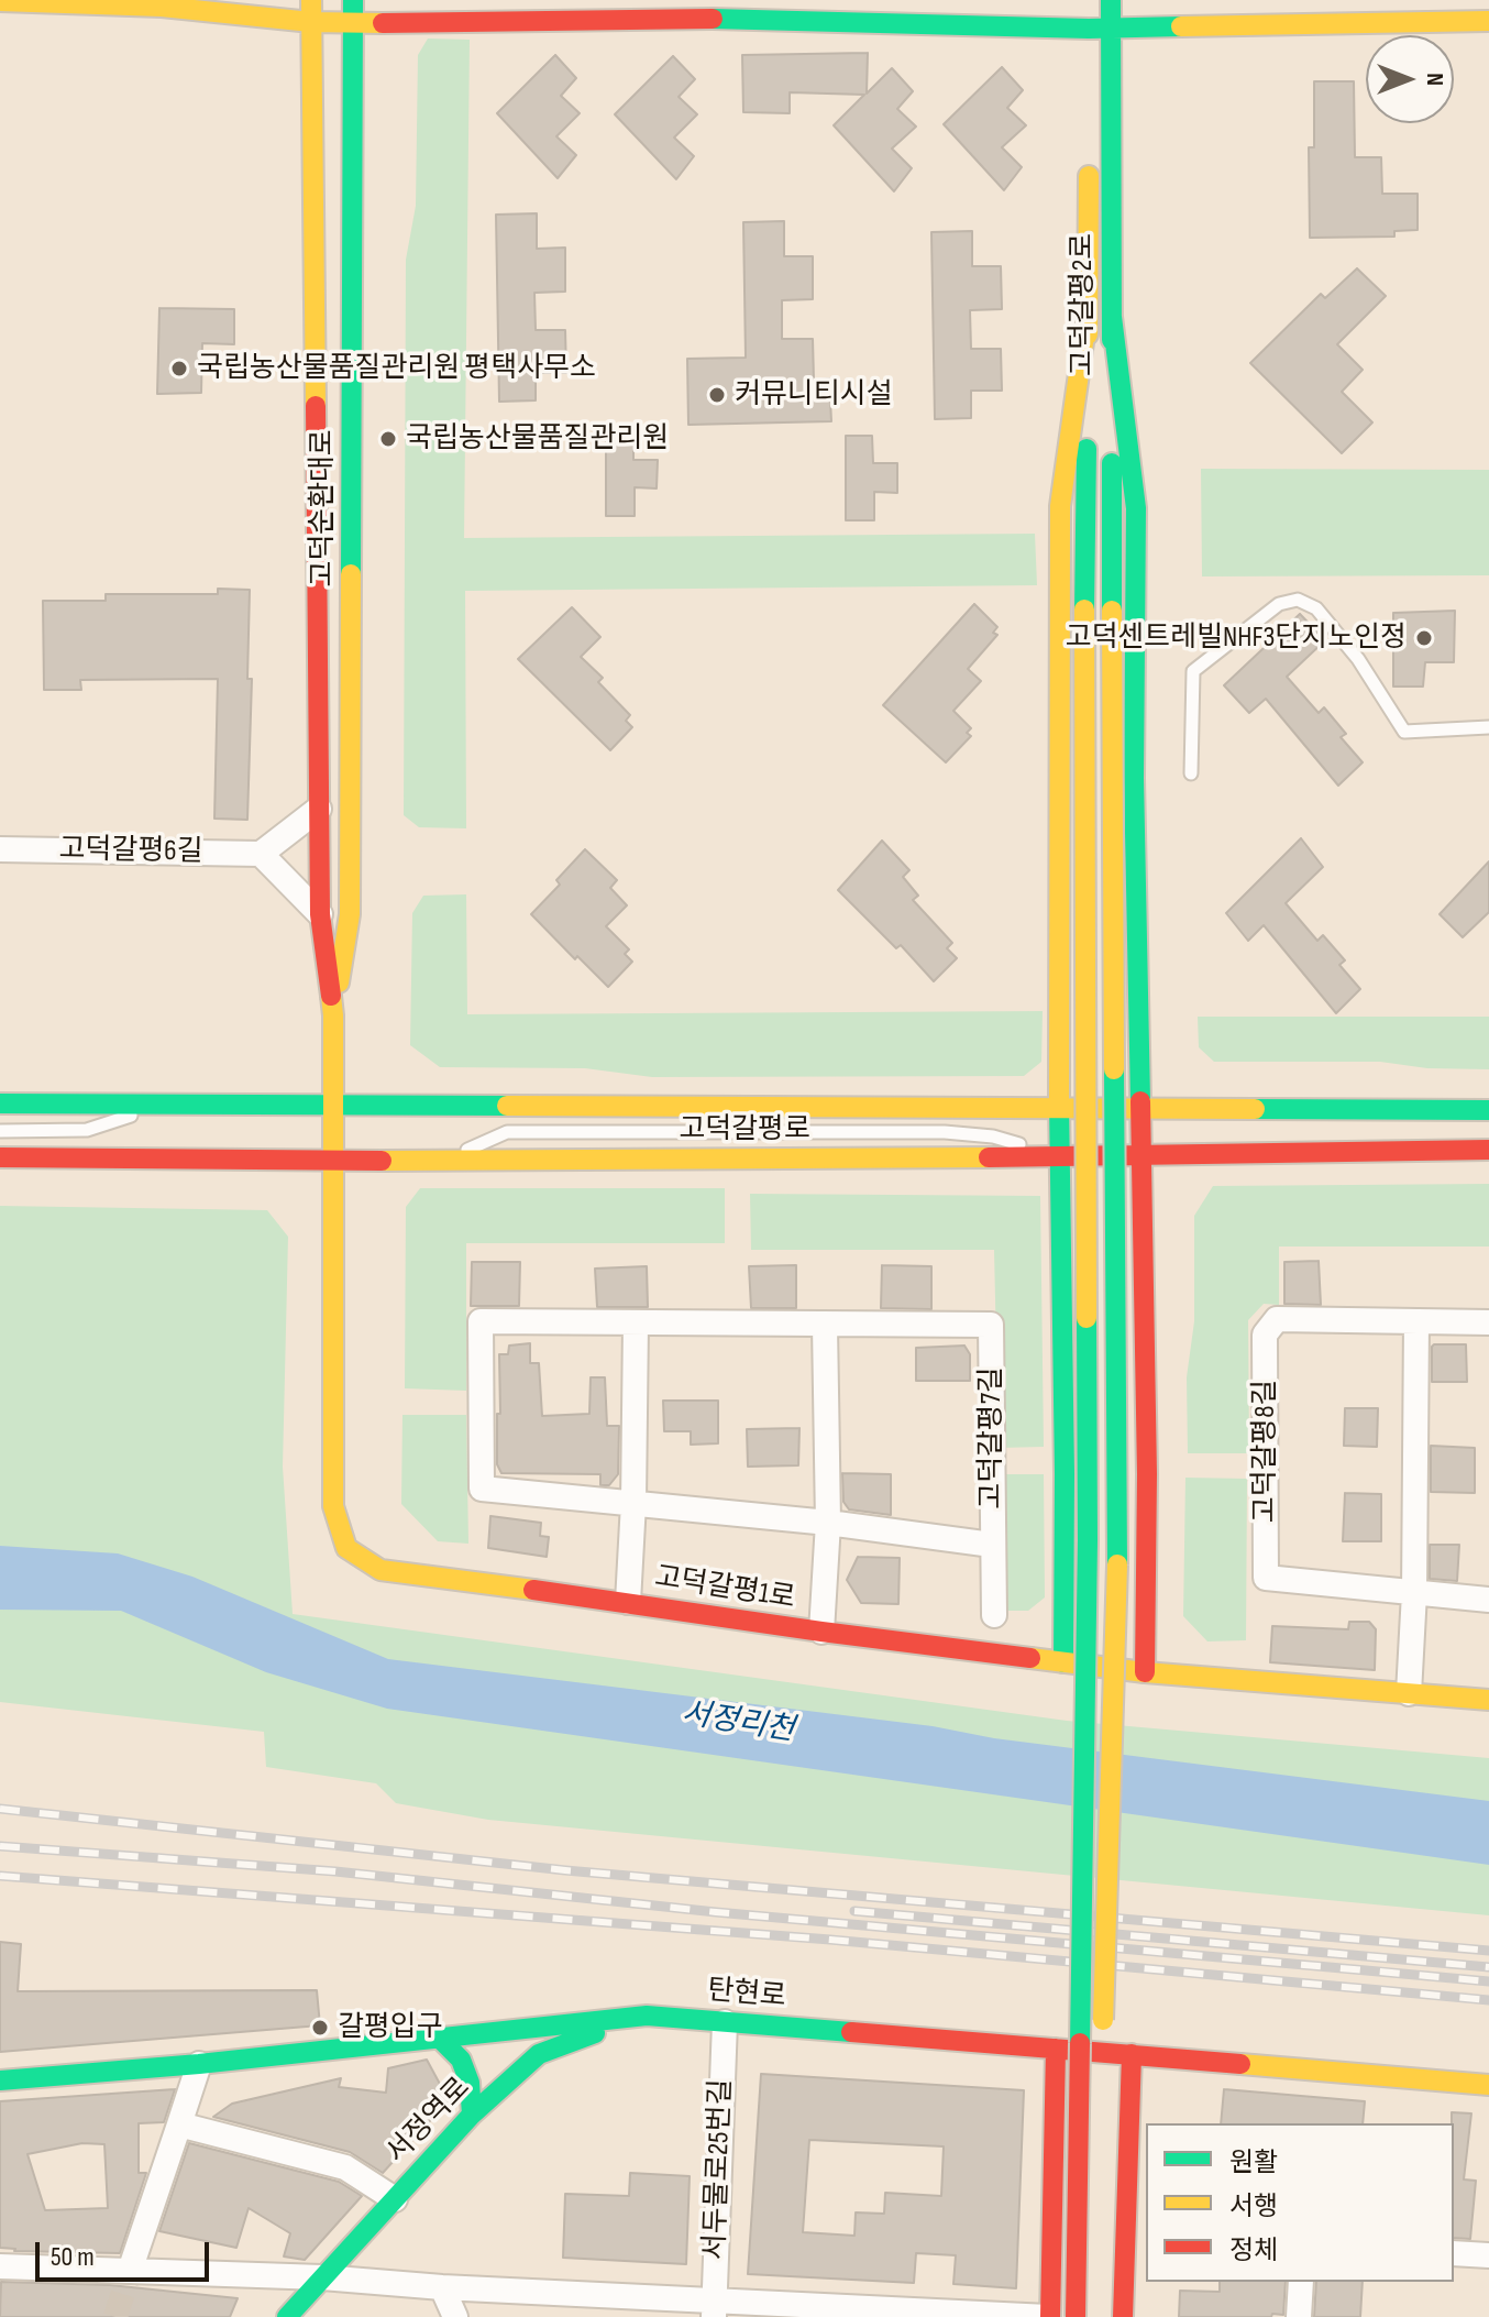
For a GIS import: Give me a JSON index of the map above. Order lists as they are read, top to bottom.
{
  "streets": {
    "street": [
      "고덕갈평2로",
      "고덕순환대로",
      "고덕갈평6길",
      "고덕갈평로",
      "고덕갈평7길",
      "고덕갈평8길",
      "고덕갈평1로",
      "탄현로",
      "서정역로",
      "서두물로25번길"
    ]
  },
  "crossings": [
    ["고덕순환대로", "고덕갈평로"],
    ["고덕순환대로", "고덕갈평1로"],
    ["고덕갈평로", "고덕갈평1로"],
    ["탄현로", "서정역로"],
    ["탄현로", "서두물로25번길"]
  ],
  "water": ["서정리천"],
  "places": [
    "국립농산물품질관리원 평택사무소",
    "커뮤니티시설",
    "국립농산물품질관리원",
    "고덕센트레빌NHF3단지노인정",
    "갈평입구"
  ],
  "legend": ["원활", "서행", "정체"],
  "scale_bar": "50 m",
  "north": "right"
}
